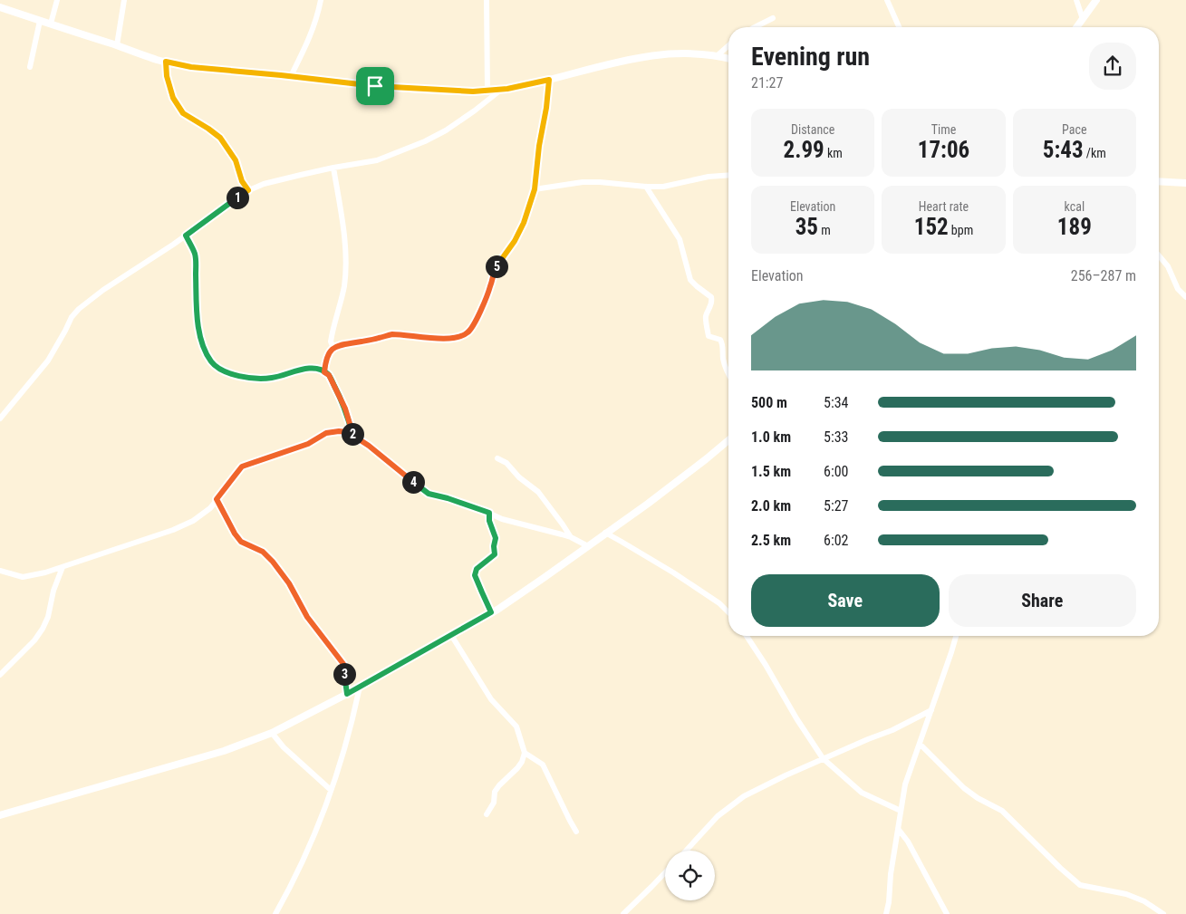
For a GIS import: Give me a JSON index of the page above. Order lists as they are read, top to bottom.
{
  "page": {
    "heading": ["Evening run", "21:27"],
    "stats": [
      ["Distance", "2.99 km"],
      ["Time", "17:06"],
      ["Pace", "5:43 /km"],
      ["Elevation", "35 m"],
      ["Heart rate", "152 bpm"],
      ["kcal", "189"]
    ],
    "pins": [
      "1",
      "5",
      "2",
      "4",
      "3"
    ],
    "chart": ["Elevation", "256–287 m"],
    "list": [
      {
        "name": "500 m",
        "note": "5:34"
      },
      {
        "name": "1.0 km",
        "note": "5:33"
      },
      {
        "name": "1.5 km",
        "note": "6:00"
      },
      {
        "name": "2.0 km",
        "note": "5:27"
      },
      {
        "name": "2.5 km",
        "note": "6:02"
      }
    ],
    "buttons": ["Save", "Share"]
  }
}
